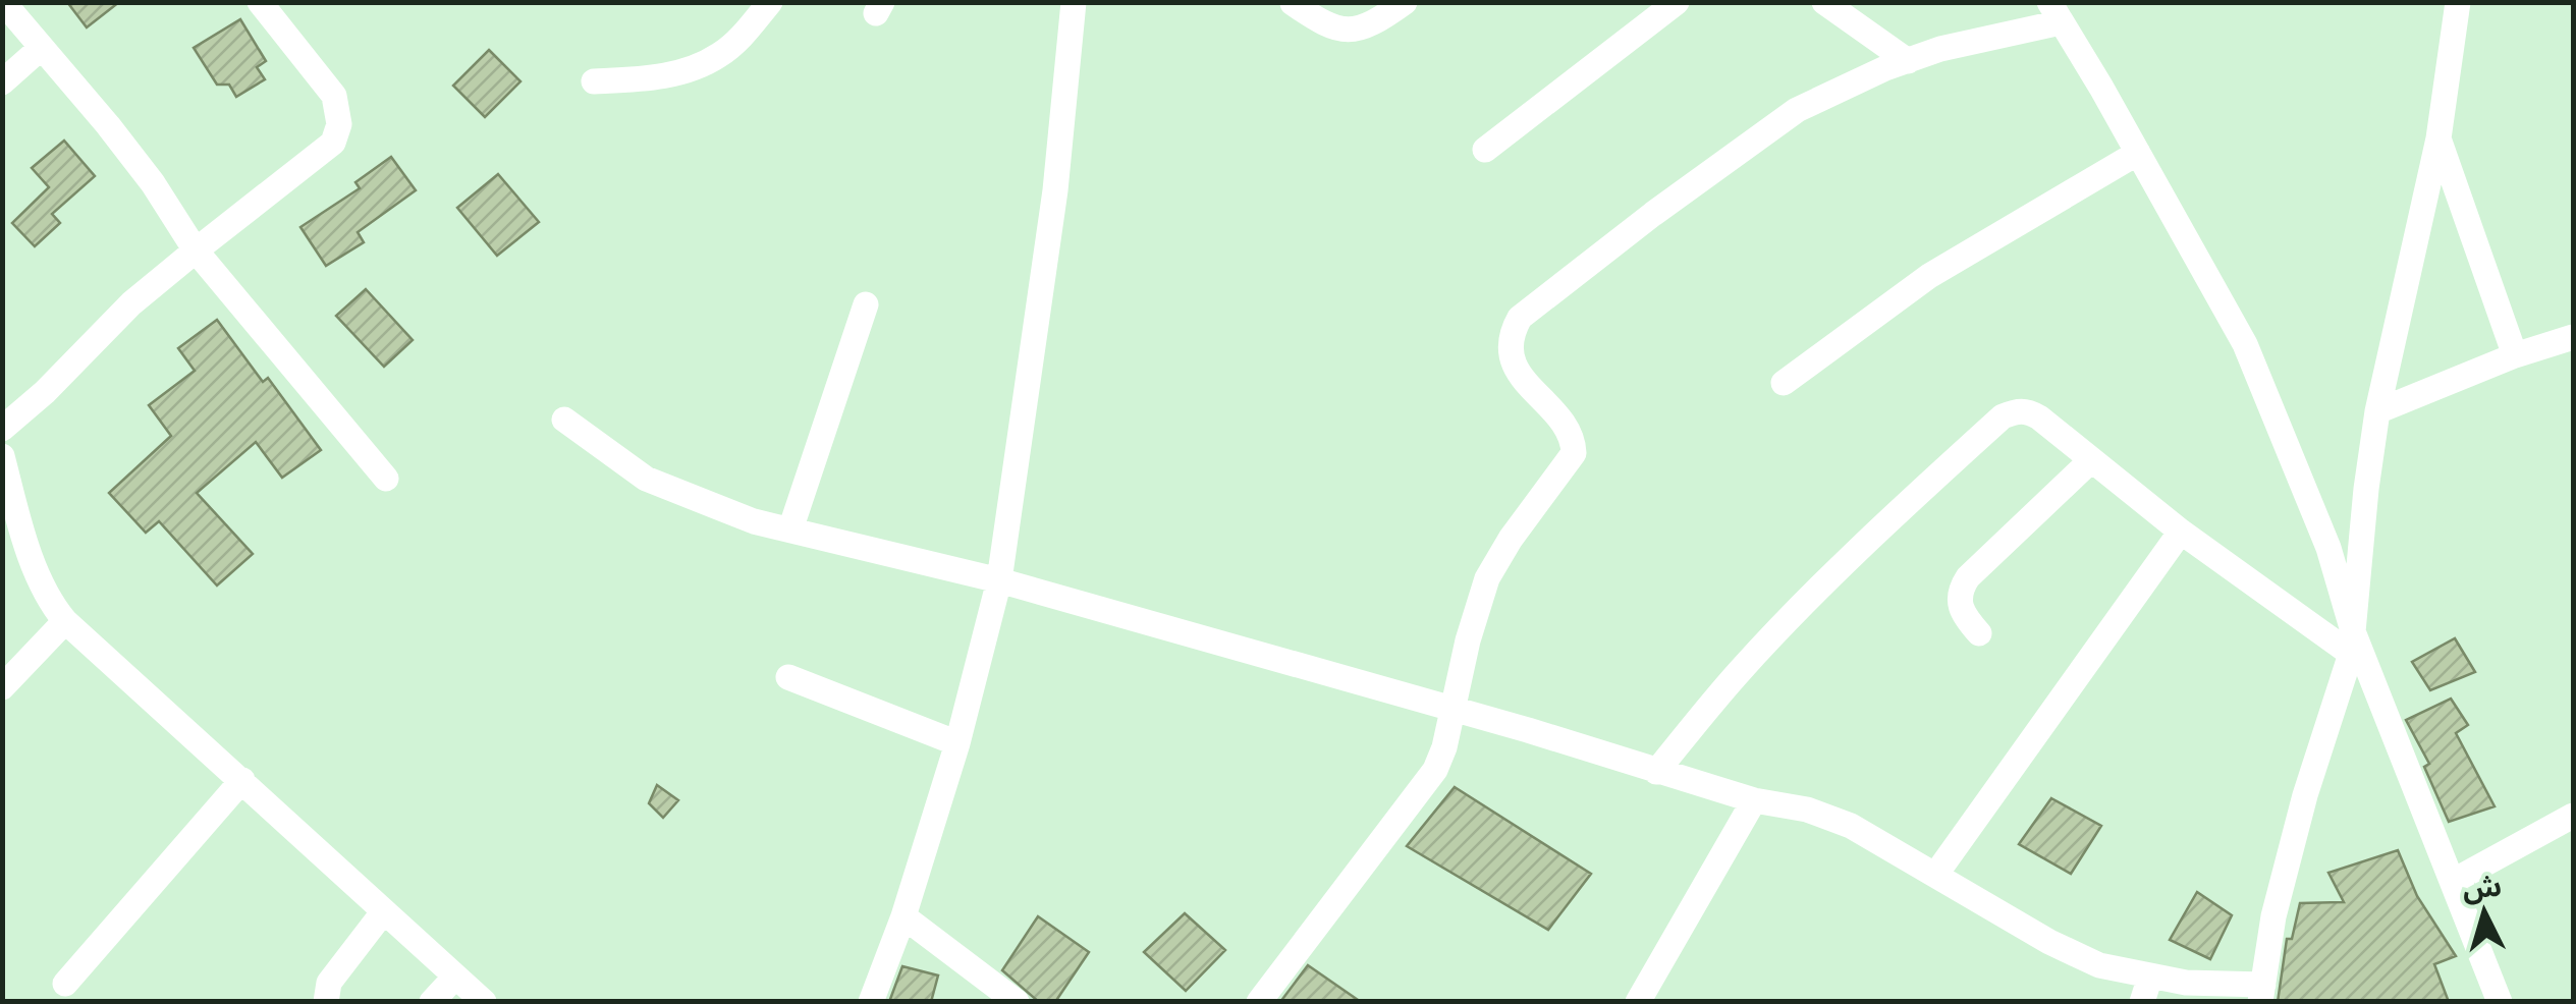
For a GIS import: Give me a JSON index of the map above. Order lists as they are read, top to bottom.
{
  "north": "top"
}
